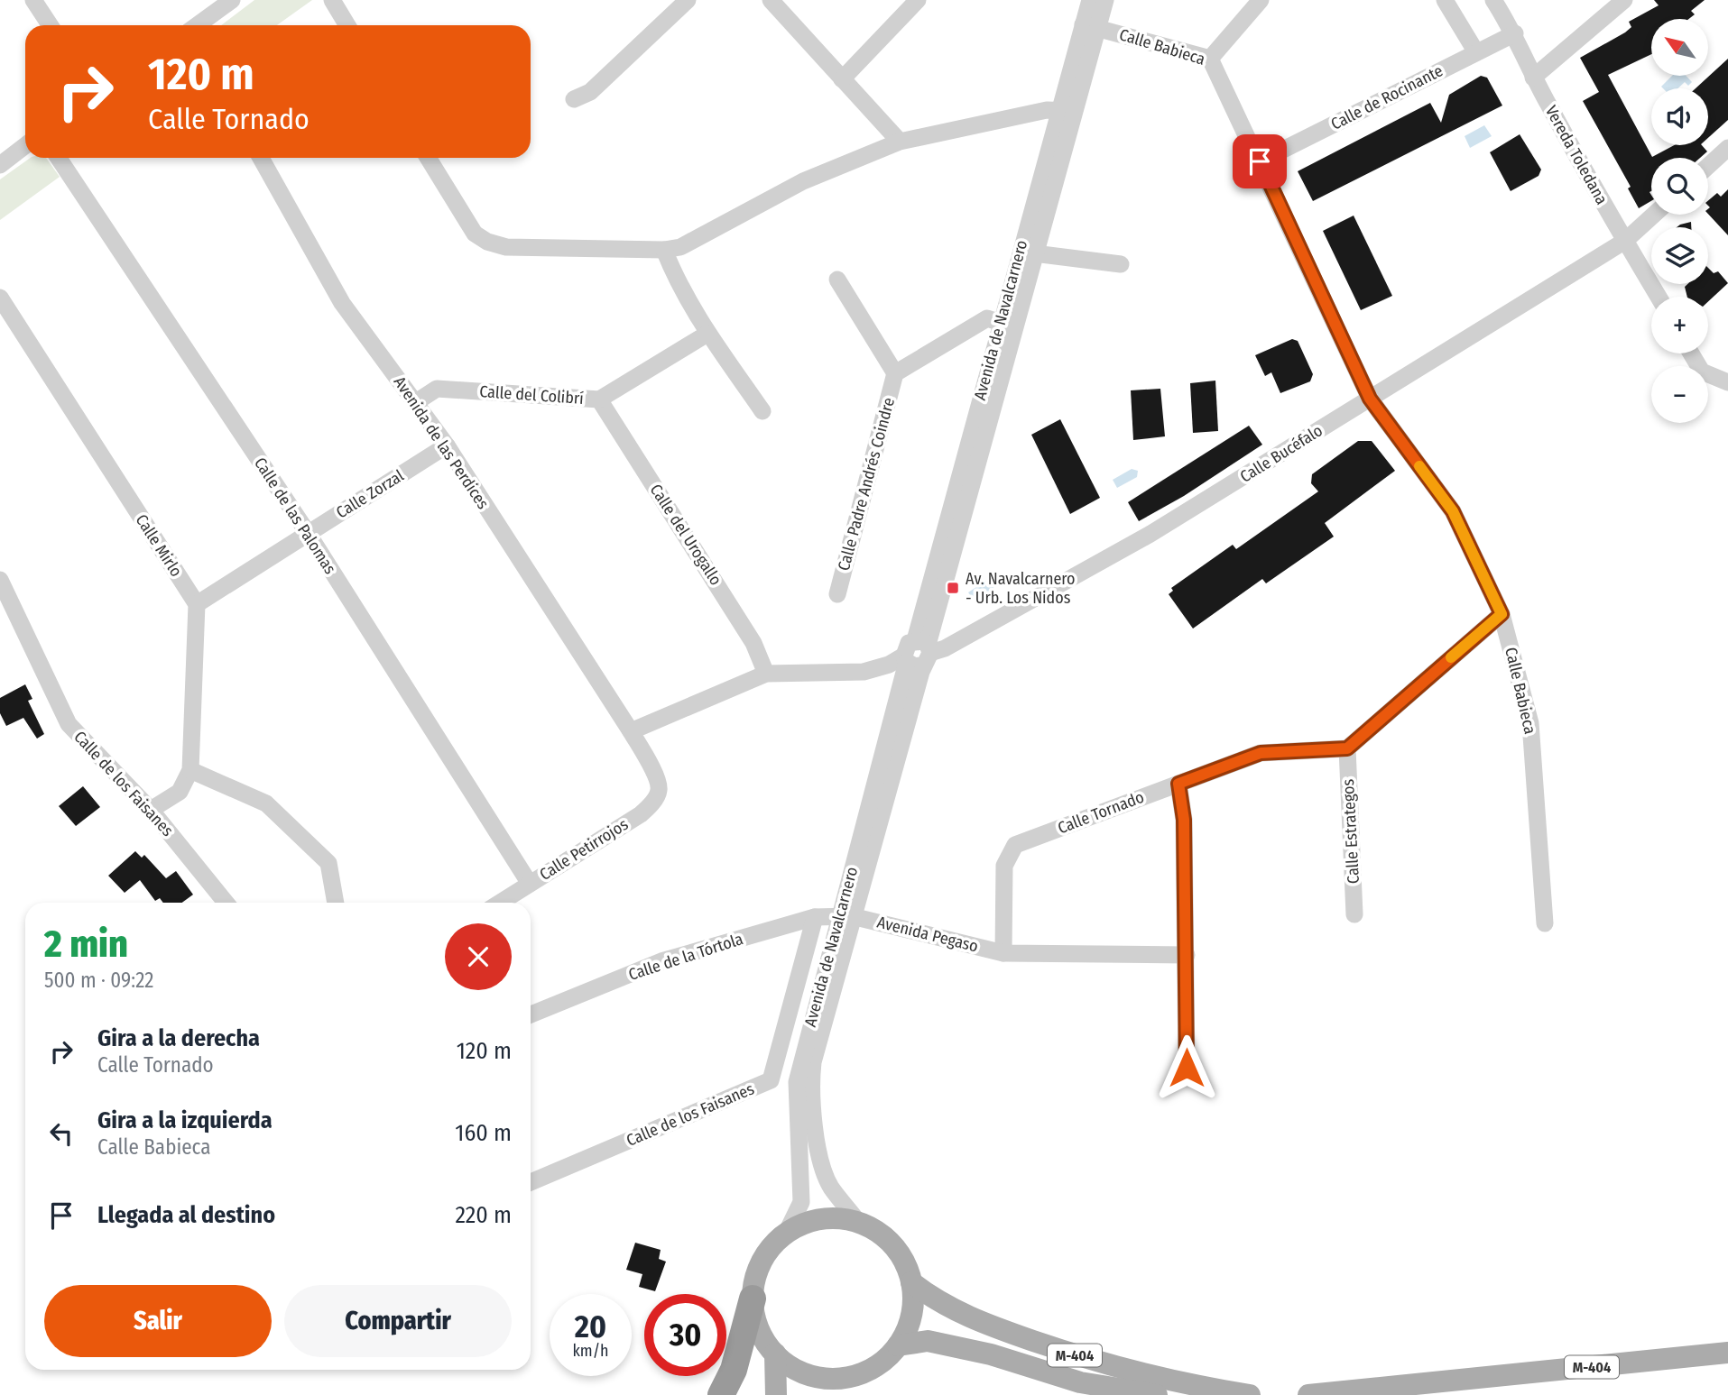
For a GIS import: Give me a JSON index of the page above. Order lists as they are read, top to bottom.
{
  "streets": {
    "main road": ["M-404"],
    "street": [
      "Calle Babieca",
      "Calle de Rocinante",
      "Vereda Toledana",
      "Avenida de Navalcarnero",
      "Calle del Colibrí",
      "Avenida de las Perdices",
      "Calle Bucéfalo",
      "Calle Padre Andrés Coindre",
      "Calle Zorzal",
      "Calle de las Palomas",
      "Calle del Urogallo",
      "Calle Mirlo",
      "Calle de los Faisanes",
      "Calle Tornado",
      "Calle Estrategos",
      "Calle Petirrojos",
      "Avenida Pegaso",
      "Calle de la Tórtola"
    ]
  },
  "crossings": [
    ["Calle Babieca", "Calle de Rocinante"],
    ["Calle Babieca", "Avenida de Navalcarnero"],
    ["Calle Babieca", "Calle Bucéfalo"],
    ["Calle de Rocinante", "Vereda Toledana"],
    ["Vereda Toledana", "Calle Bucéfalo"],
    ["Avenida de Navalcarnero", "Calle Bucéfalo"],
    ["Avenida de Navalcarnero", "Avenida Pegaso"],
    ["Avenida de Navalcarnero", "Calle de la Tórtola"],
    ["Avenida de Navalcarnero", "M-404"],
    ["Calle del Colibrí", "Avenida de las Perdices"],
    ["Calle del Colibrí", "Calle del Urogallo"],
    ["Avenida de las Perdices", "Calle Zorzal"],
    ["Avenida de las Perdices", "Calle Petirrojos"],
    ["Calle Zorzal", "Calle de las Palomas"],
    ["Calle Zorzal", "Calle Mirlo"],
    ["Calle de las Palomas", "Calle Petirrojos"],
    ["Calle de los Faisanes", "Calle de la Tórtola"],
    ["Calle Tornado", "Calle Estrategos"],
    ["Calle Tornado", "Avenida Pegaso"],
    ["Avenida Pegaso", "Calle de la Tórtola"]
  ],
  "places": {
    "transit": ["Av. Navalcarnero - Urb. Los Nidos"]
  },
  "north": "top left",
  "page": {
    "map_buttons": ["+", "−"],
    "turn": ["120 m", "Calle Tornado"],
    "heading": ["2 min", "500 m · 09:22"],
    "list": [
      {
        "name": "Gira a la derecha",
        "note": "Calle Tornado",
        "value": "120 m"
      },
      {
        "name": "Gira a la izquierda",
        "note": "Calle Babieca",
        "value": "160 m"
      },
      {
        "name": "Llegada al destino",
        "value": "220 m"
      }
    ],
    "buttons": ["Salir", "Compartir"],
    "speed": "20 km/h",
    "limit": "30"
  }
}
